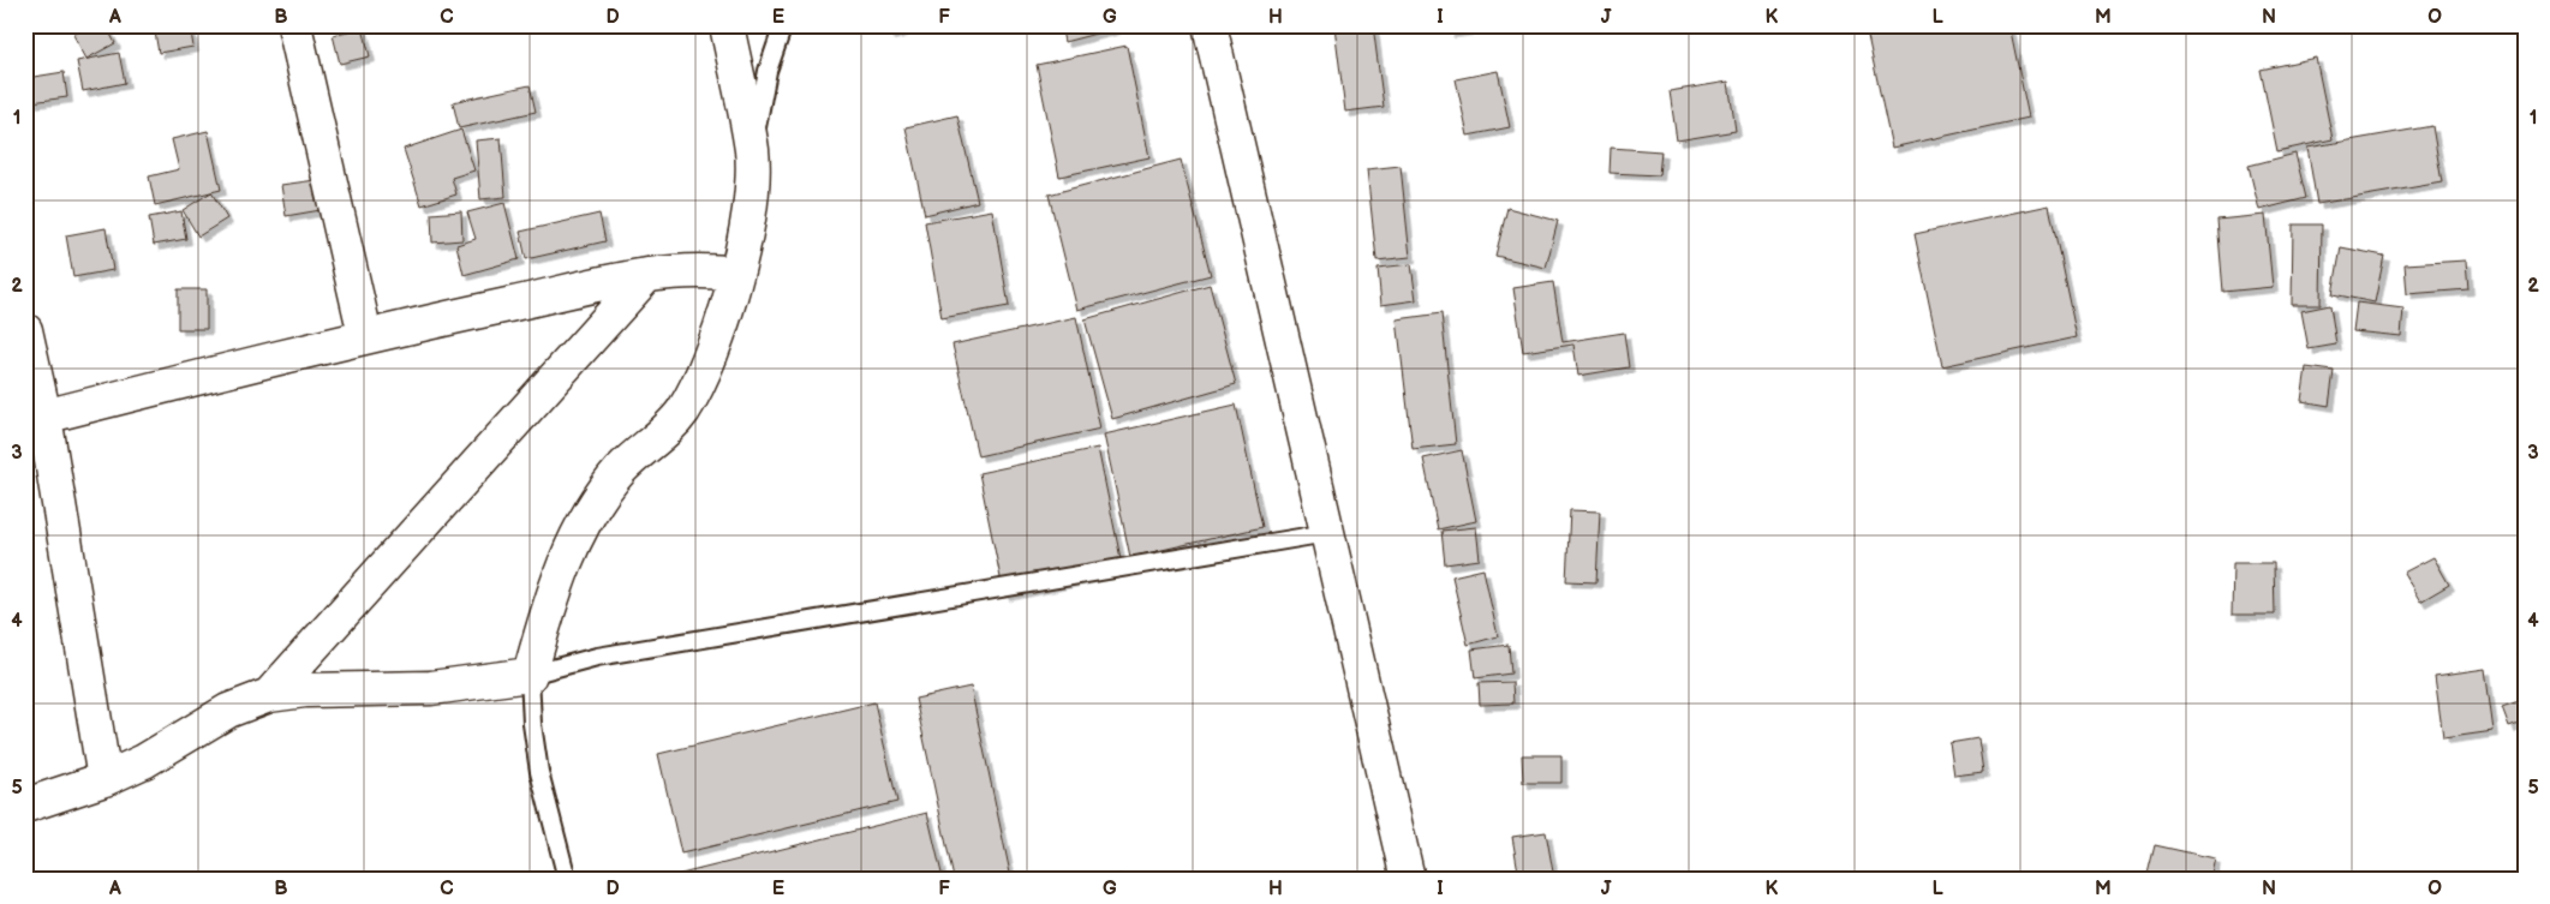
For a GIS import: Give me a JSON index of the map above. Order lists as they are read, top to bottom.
{
  "grid": {
    "columns": [
      "A",
      "B",
      "C",
      "D",
      "E",
      "F",
      "G",
      "H",
      "I",
      "J",
      "K",
      "L",
      "M",
      "N",
      "O"
    ],
    "rows": [
      "1",
      "2",
      "3",
      "4",
      "5"
    ]
  }
}
